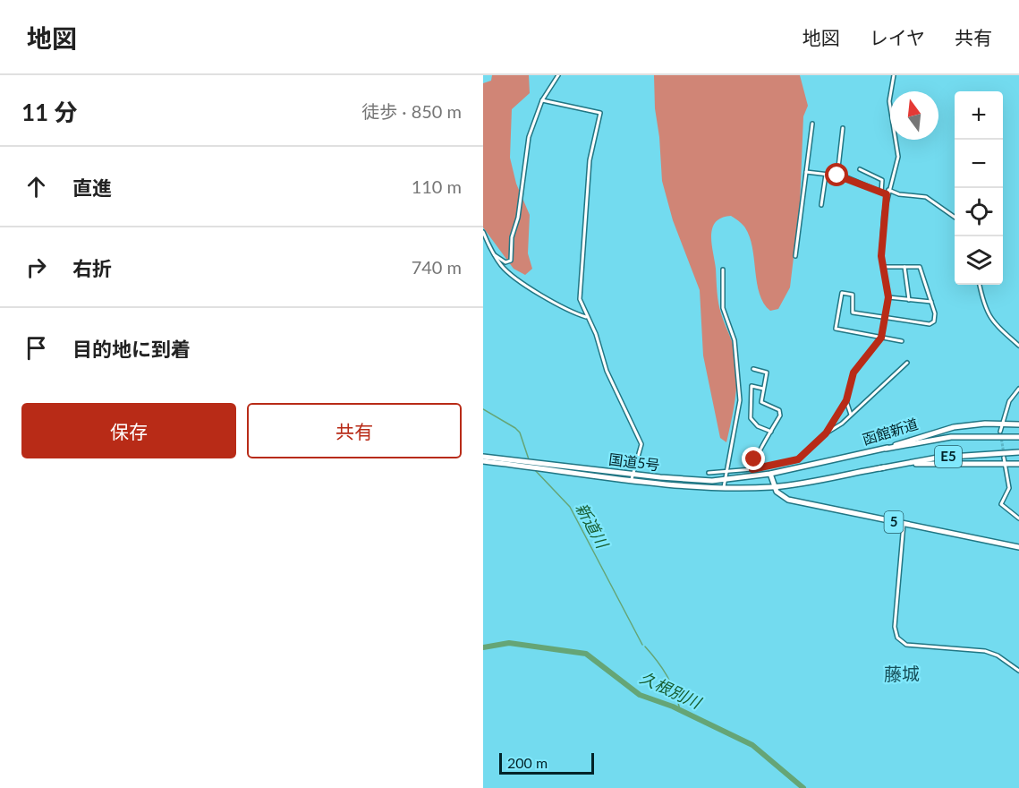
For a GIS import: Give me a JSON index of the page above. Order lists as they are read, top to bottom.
{
  "streets": {
    "highway": [
      "函館新道",
      "E5",
      "国道5号",
      "5"
    ]
  },
  "crossings": [
    ["函館新道", "E5"],
    ["函館新道", "国道5号"],
    ["国道5号", "5"]
  ],
  "districts": ["藤城"],
  "water": ["新道川", "久根別川"],
  "scale_bar": "200 m",
  "north": "top",
  "page": {
    "header": "地図",
    "nav": ["地図", "レイヤ", "共有"],
    "heading": ["11 分", "徒歩 · 850 m"],
    "map_buttons": ["+", "−"],
    "list": [
      ["直進", "110 m"],
      ["右折", "740 m"],
      "目的地に到着"
    ],
    "buttons": ["保存", "共有"],
    "scale": "200 m"
  }
}
